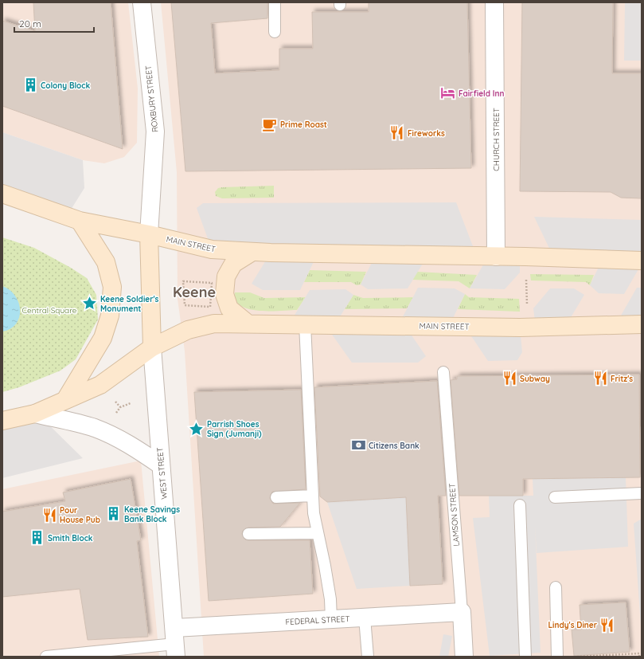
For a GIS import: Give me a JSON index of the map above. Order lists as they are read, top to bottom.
{
  "streets": {
    "main road": ["MAIN STREET"],
    "street": [
      "ROXBURY STREET",
      "CHURCH STREET",
      "WEST STREET",
      "LAMSON STREET",
      "FEDERAL STREET"
    ]
  },
  "crossings": [
    ["ROXBURY STREET", "MAIN STREET"],
    ["CHURCH STREET", "MAIN STREET"],
    ["MAIN STREET", "WEST STREET"],
    ["WEST STREET", "FEDERAL STREET"],
    ["LAMSON STREET", "FEDERAL STREET"]
  ],
  "districts": ["Keene"],
  "parks": ["Central Square"],
  "places": {
    "building": ["Colony Block", "Keene Savings Bank Block", "Smith Block"],
    "hotel": ["Fairfield Inn"],
    "cafe": ["Prime Roast"],
    "restaurant": [
      "Fireworks",
      "Subway",
      "Fritz's",
      "Pour House Pub",
      "Lindy's Diner"
    ],
    "place": ["Keene Soldier's Monument", "Parrish Shoes Sign (Jumanji)"],
    "bank": ["Citizens Bank"]
  },
  "scale_bar": "20 m"
}
